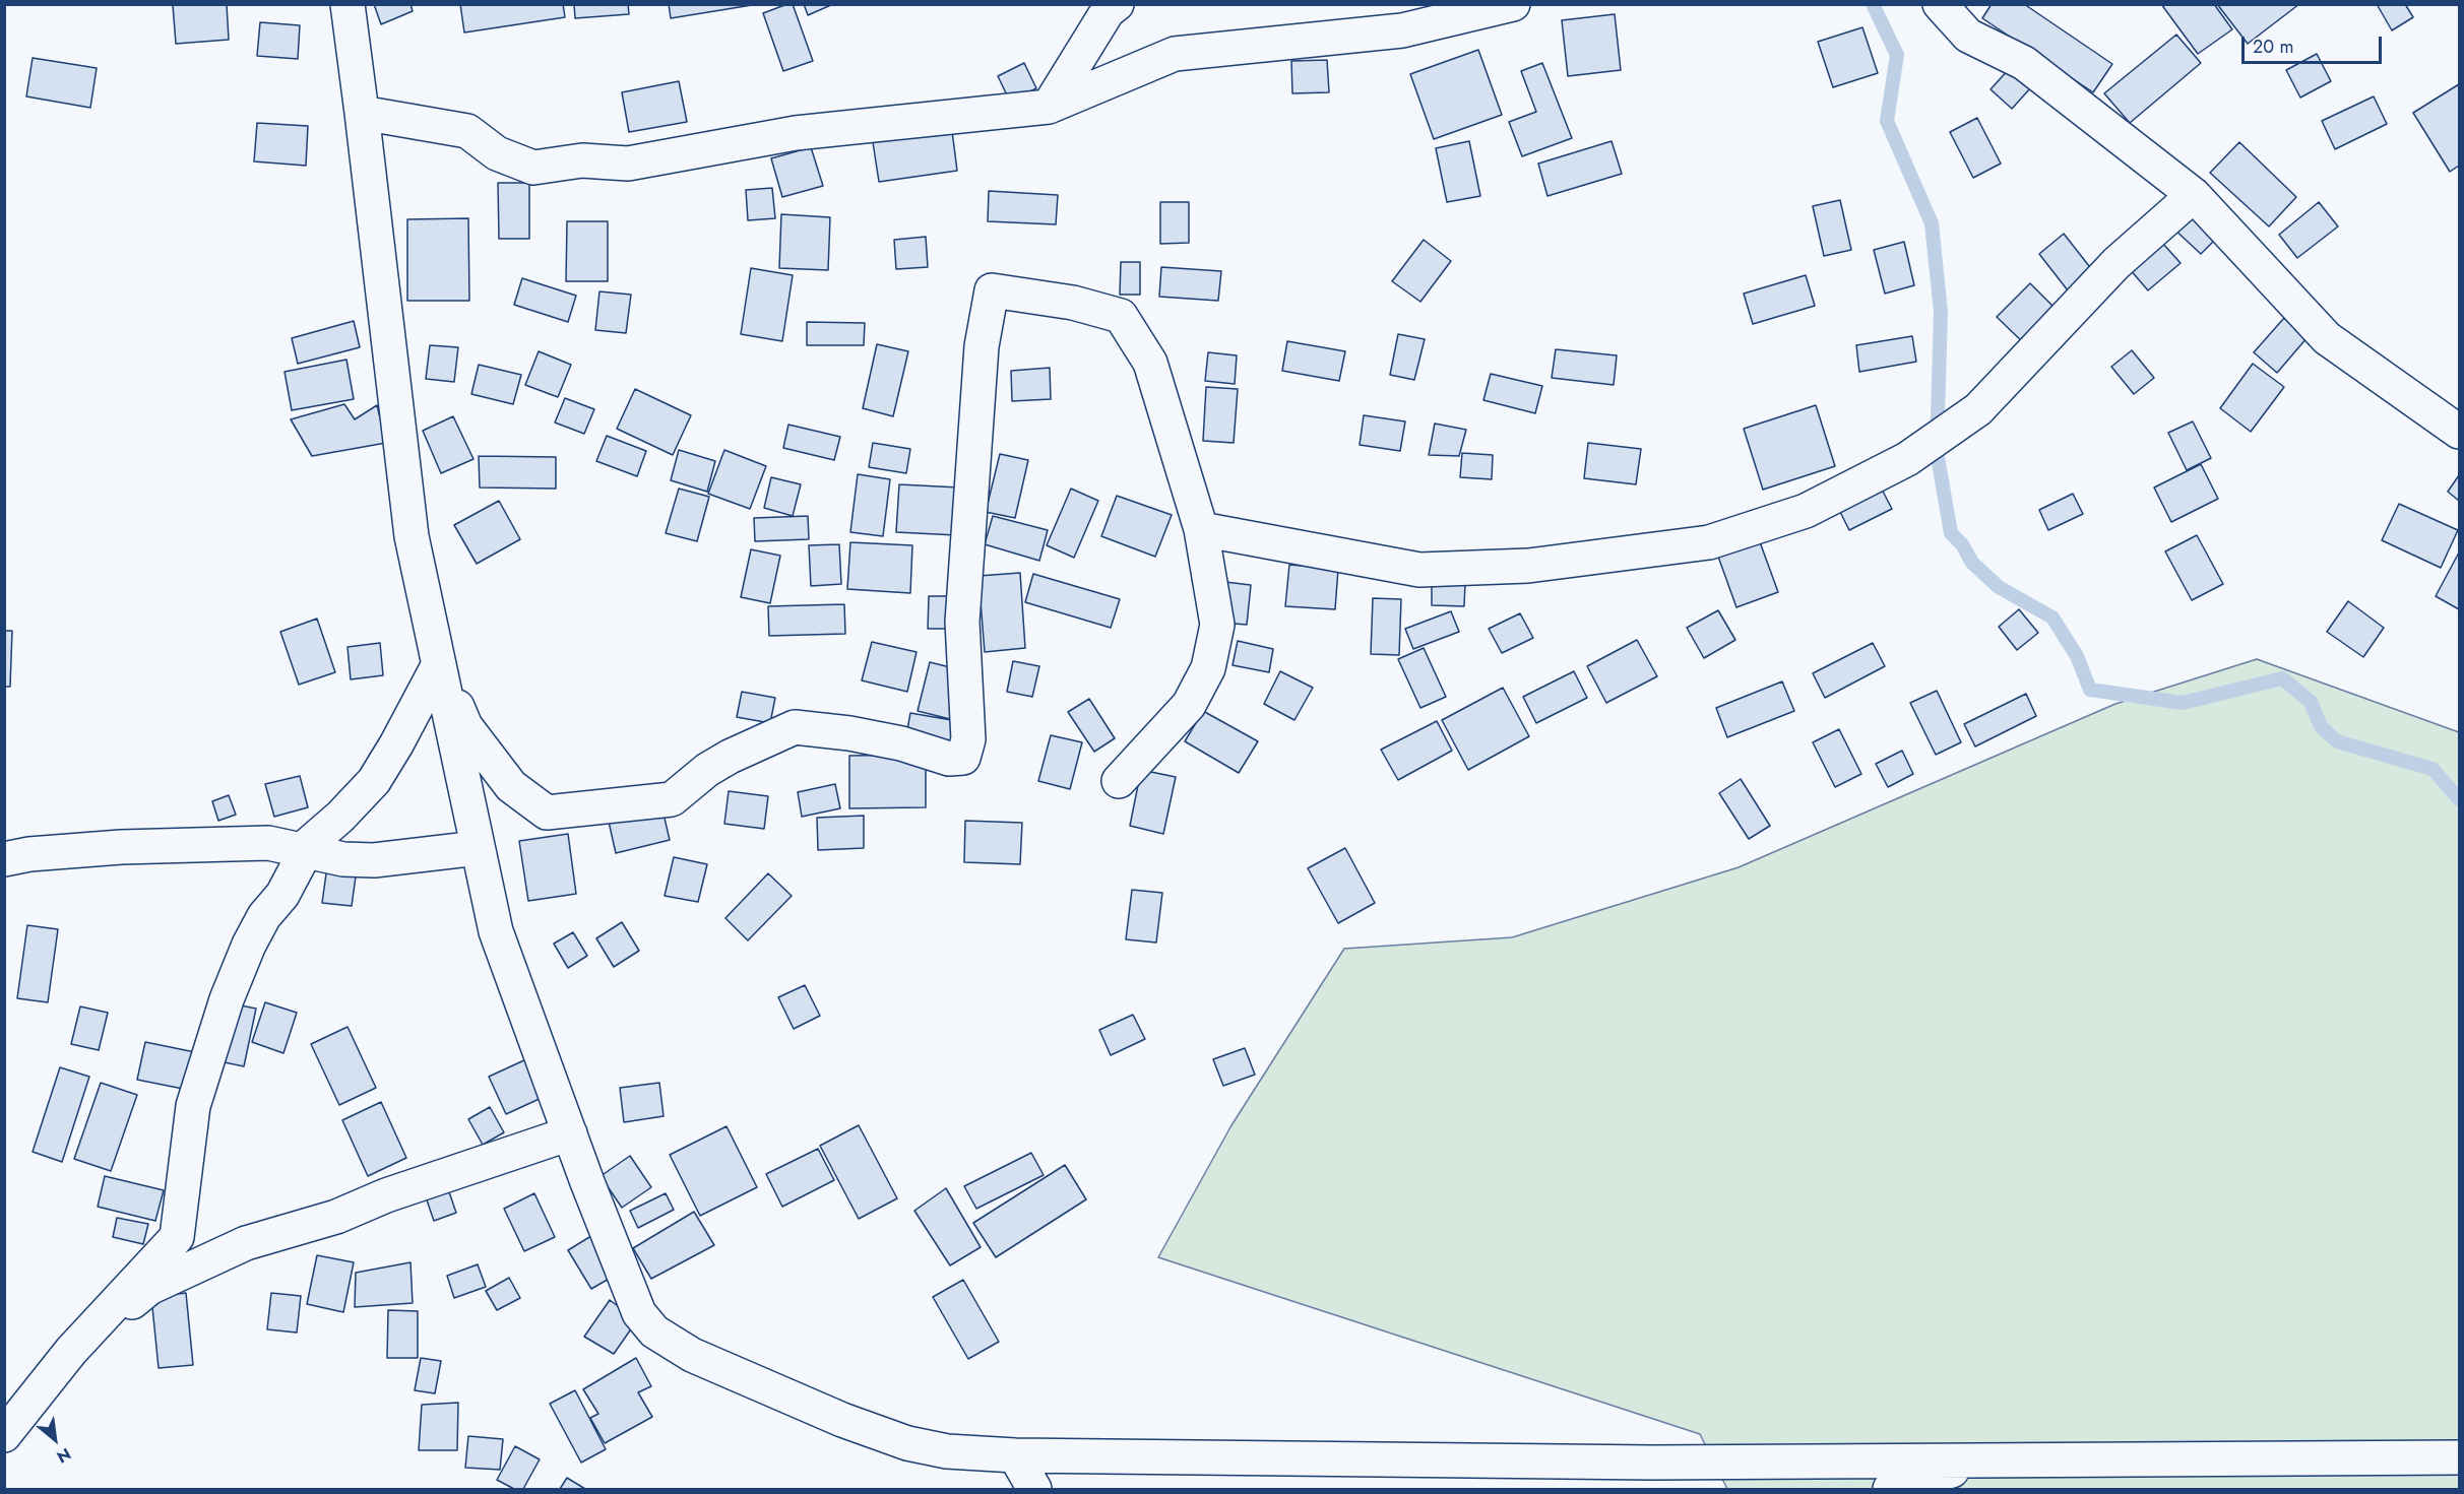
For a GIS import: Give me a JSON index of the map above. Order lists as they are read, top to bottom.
{
  "scale_bar": "20 m",
  "north": "bottom right"
}
